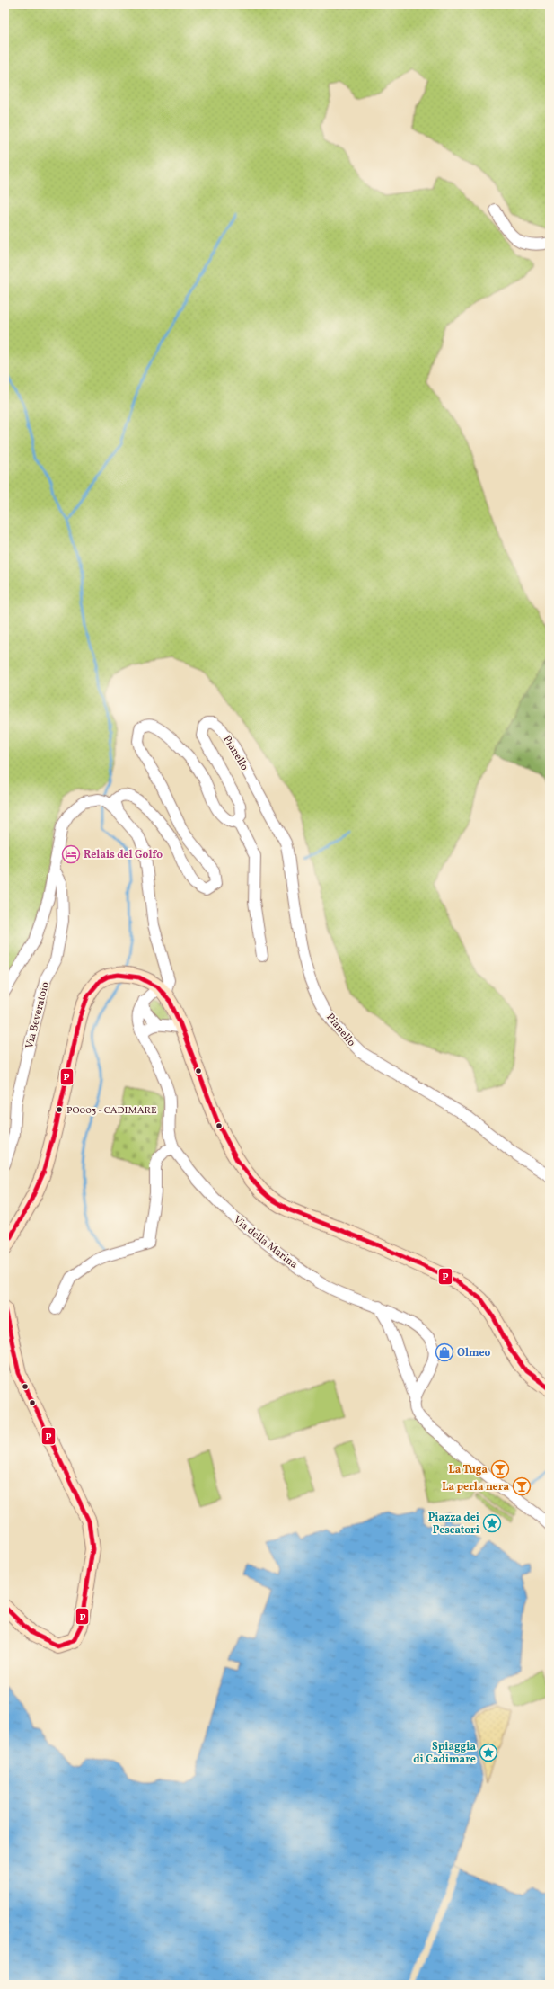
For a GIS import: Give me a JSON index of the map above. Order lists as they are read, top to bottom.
{
  "streets": {
    "street": ["Pianello", "Via Beveratoio", "Via della Marina"]
  },
  "places": {
    "hotel": ["Relais del Golfo"],
    "other": ["PO003 - CADIMARE"],
    "shop": ["Olmeo"],
    "bar": ["La Tuga", "La perla nera"],
    "place": ["Piazza dei Pescatori", "Spiaggia di Cadimare"]
  },
  "lines": ["transit line P"]
}
